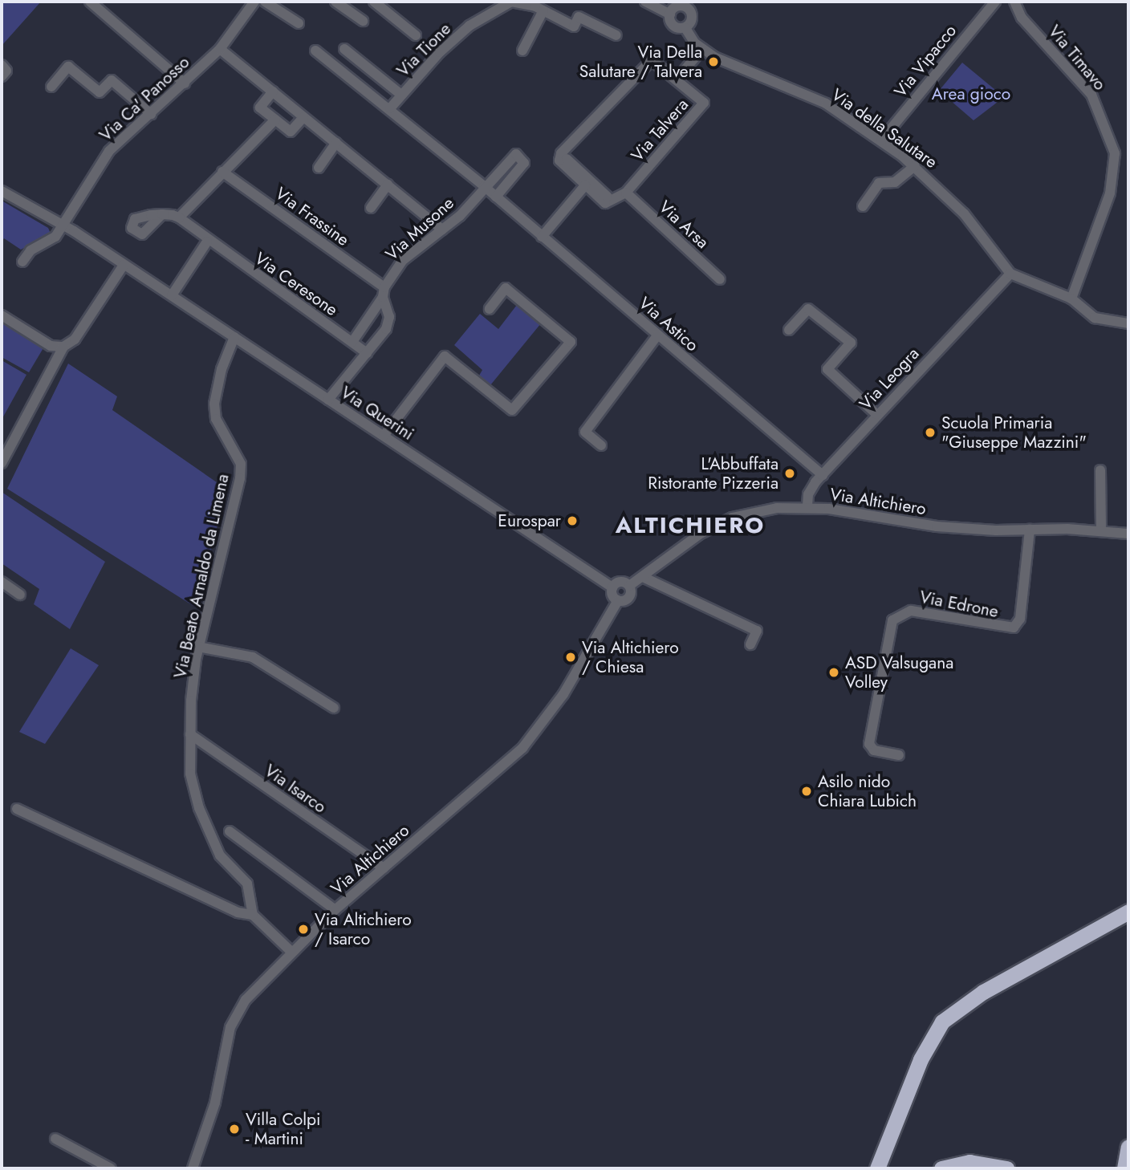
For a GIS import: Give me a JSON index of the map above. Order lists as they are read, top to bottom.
{
  "streets": {
    "street": [
      "Via Tione",
      "Via Timavo",
      "Via Vipacco",
      "Via Ca' Panosso",
      "Via della Salutare",
      "Via Talvera",
      "Via Frassine",
      "Via Arsa",
      "Via Musone",
      "Via Ceresone",
      "Via Astico",
      "Via Leogra",
      "Via Querini",
      "Via Altichiero",
      "Via Beato Arnaldo da Limena",
      "Via Edrone",
      "Via Isarco"
    ]
  },
  "crossings": [
    ["Via Tione", "Via Astico"],
    ["Via Vipacco", "Via della Salutare"],
    ["Via Ca' Panosso", "Via Querini"],
    ["Via della Salutare", "Via Talvera"],
    ["Via della Salutare", "Via Leogra"],
    ["Via Talvera", "Via Arsa"],
    ["Via Frassine", "Via Musone"],
    ["Via Musone", "Via Ceresone"],
    ["Via Musone", "Via Astico"],
    ["Via Astico", "Via Leogra"],
    ["Via Leogra", "Via Altichiero"],
    ["Via Querini", "Via Altichiero"],
    ["Via Querini", "Via Beato Arnaldo da Limena"],
    ["Via Altichiero", "Via Edrone"],
    ["Via Altichiero", "Via Isarco"],
    ["Via Beato Arnaldo da Limena", "Via Isarco"]
  ],
  "districts": ["ALTICHIERO"],
  "parks": ["Area gioco"],
  "places": [
    "Via Della Salutare / Talvera",
    "Scuola Primaria \"Giuseppe Mazzini\"",
    "L'Abbuffata Ristorante Pizzeria",
    "Eurospar",
    "Via Altichiero / Chiesa",
    "ASD Valsugana Volley",
    "Asilo nido Chiara Lubich",
    "Via Altichiero / Isarco",
    "Villa Colpi - Martini"
  ]
}
